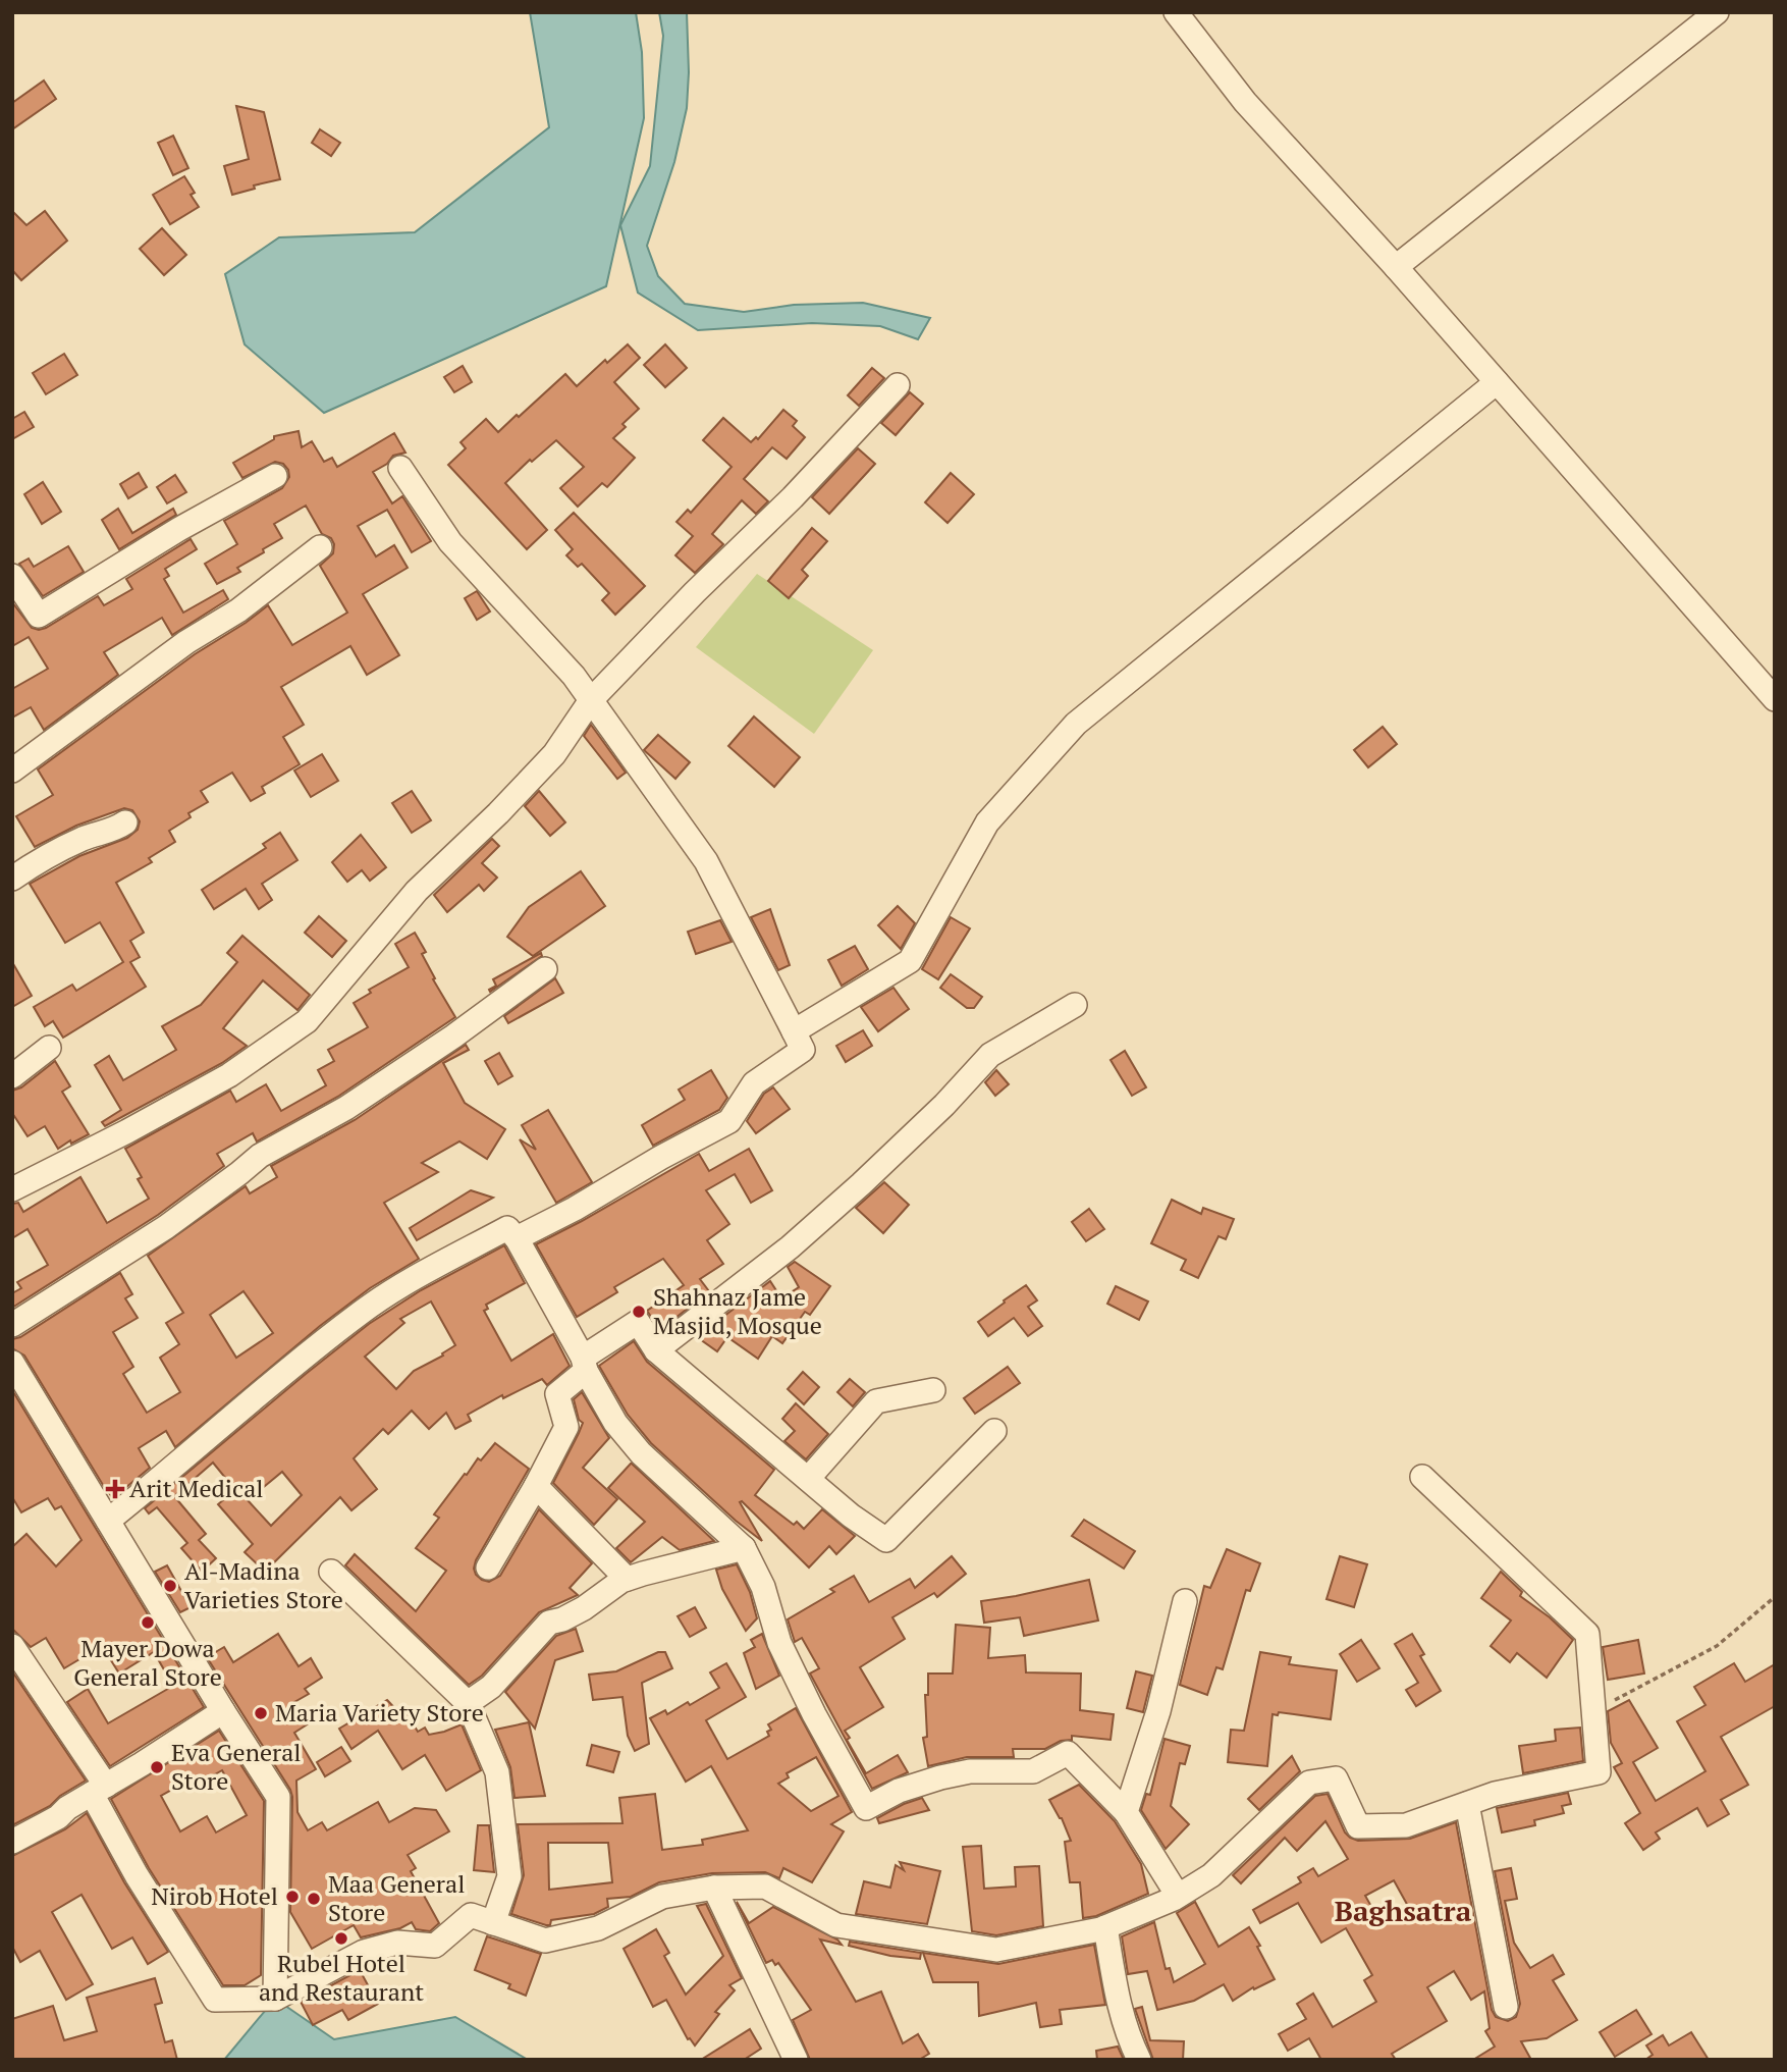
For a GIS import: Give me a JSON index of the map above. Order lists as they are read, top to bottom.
{
  "districts": ["Baghsatra"],
  "places": {
    "other": [
      "Shahnaz Jame Masjid, Mosque",
      "Al-Madina Varieties Store",
      "Mayer Dowa General Store",
      "Maria Variety Store",
      "Eva General Store",
      "Nirob Hotel",
      "Maa General Store",
      "Rubel Hotel and Restaurant"
    ],
    "health": ["Arit Medical"]
  }
}
